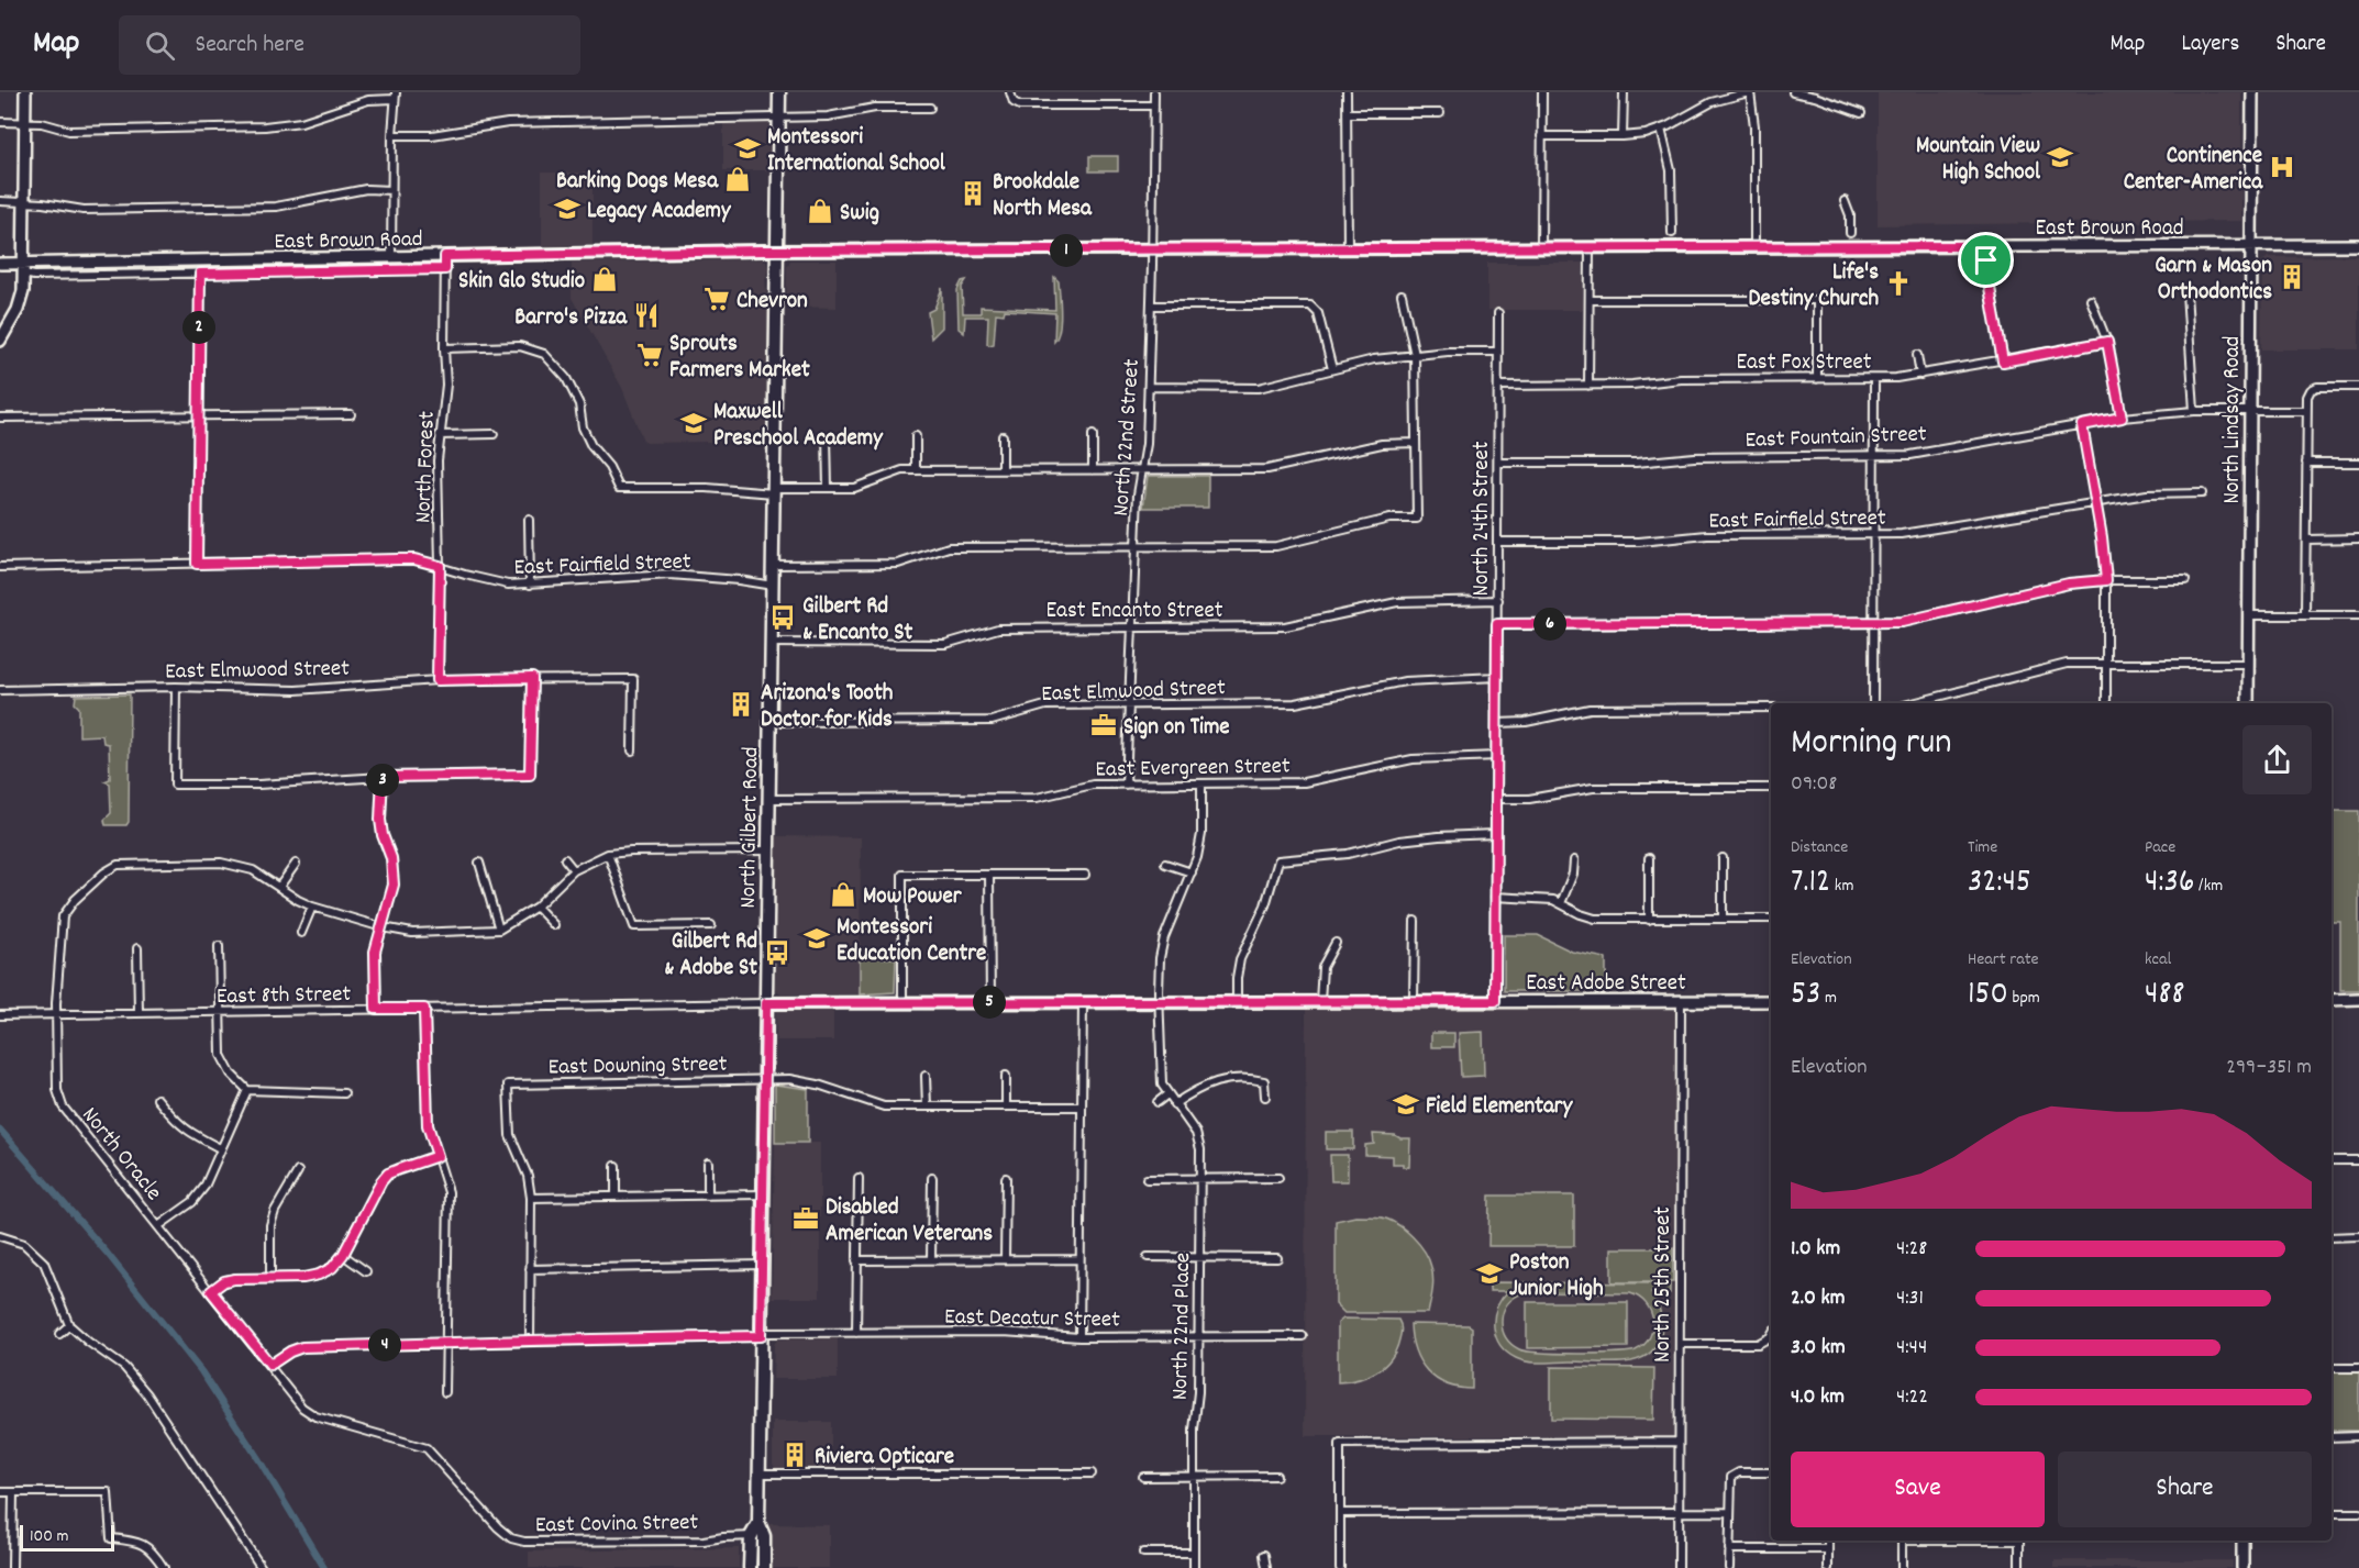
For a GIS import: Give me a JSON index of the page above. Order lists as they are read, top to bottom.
{
  "streets": {
    "main road": [
      "East Brown Road",
      "North Lindsay Road",
      "North Gilbert Road",
      "East Adobe Street"
    ],
    "street": [
      "East Fox Street",
      "East Fountain Street",
      "North 22nd Street",
      "North Forest",
      "East Fairfield Street",
      "North 24th Street",
      "East Encanto Street",
      "East Elmwood Street",
      "East Evergreen Street",
      "East 8th Street",
      "East Downing Street",
      "North Oracle",
      "North 25th Street",
      "East Decatur Street",
      "North 22nd Place",
      "East Covina Street"
    ]
  },
  "crossings": [
    ["East Brown Road", "North Lindsay Road"],
    ["East Brown Road", "North 22nd Street"],
    ["East Brown Road", "North Forest"],
    ["East Brown Road", "North Gilbert Road"],
    ["East Fox Street", "North 24th Street"],
    ["North Lindsay Road", "East Fountain Street"],
    ["East Fountain Street", "North 24th Street"],
    ["North 22nd Street", "East Encanto Street"],
    ["North 22nd Street", "East Elmwood Street"],
    ["North 22nd Street", "East Evergreen Street"],
    ["North Forest", "East Fairfield Street"],
    ["North Forest", "East Elmwood Street"],
    ["East Fairfield Street", "North 24th Street"],
    ["East Fairfield Street", "North Gilbert Road"],
    ["North 24th Street", "East Encanto Street"],
    ["North 24th Street", "East Elmwood Street"],
    ["North 24th Street", "East Evergreen Street"],
    ["North 24th Street", "East Adobe Street"],
    ["East Encanto Street", "North Gilbert Road"],
    ["East Elmwood Street", "North Gilbert Road"],
    ["East Evergreen Street", "North Gilbert Road"],
    ["East Evergreen Street", "North 22nd Place"],
    ["North Gilbert Road", "East Adobe Street"],
    ["North Gilbert Road", "East 8th Street"],
    ["North Gilbert Road", "East Downing Street"],
    ["North Gilbert Road", "East Decatur Street"],
    ["North Gilbert Road", "East Covina Street"],
    ["East Adobe Street", "East 8th Street"],
    ["East Adobe Street", "North 25th Street"],
    ["East Adobe Street", "North 22nd Place"],
    ["East 8th Street", "North Oracle"],
    ["North Oracle", "East Decatur Street"],
    ["North Oracle", "East Covina Street"],
    ["East Decatur Street", "North 22nd Place"]
  ],
  "places": {
    "school or university": [
      "Montessori International School",
      "Mountain View High School",
      "Legacy Academy",
      "Maxwell Preschool Academy",
      "Montessori Education Centre",
      "Field Elementary",
      "Poston Junior High"
    ],
    "hospital": ["Continence Center-America"],
    "shop": [
      "Barking Dogs Mesa",
      "Swig",
      "Skin Glo Studio",
      "Mow Power"
    ],
    "building": [
      "Brookdale North Mesa",
      "Garn & Mason Orthodontics",
      "Arizona's Tooth Doctor for Kids",
      "Riviera Opticare"
    ],
    "church": ["Life's Destiny Church"],
    "supermarket": ["Chevron", "Sprouts Farmers Market"],
    "restaurant": ["Barro's Pizza"],
    "bus stop": ["Gilbert Rd & Encanto St", "Gilbert Rd & Adobe St"],
    "office": ["Sign on Time", "Disabled American Veterans"]
  },
  "scale_bar": "100 m",
  "page": {
    "header": "Map",
    "search": "Search here",
    "nav": ["Map", "Layers", "Share"],
    "pins": [
      "1",
      "2",
      "6",
      "3",
      "5",
      "4"
    ],
    "heading": ["Morning run", "09:08"],
    "stats": [
      ["Distance", "7.12 km"],
      ["Time", "32:45"],
      ["Pace", "4:36 /km"],
      ["Elevation", "53 m"],
      ["Heart rate", "150 bpm"],
      ["kcal", "488"]
    ],
    "chart": ["Elevation", "299–351 m"],
    "list": [
      {
        "name": "1.0 km",
        "note": "4:28"
      },
      {
        "name": "2.0 km",
        "note": "4:31"
      },
      {
        "name": "3.0 km",
        "note": "4:44"
      },
      {
        "name": "4.0 km",
        "note": "4:22"
      }
    ],
    "buttons": ["Save", "Share"],
    "scale": "100 m"
  }
}
